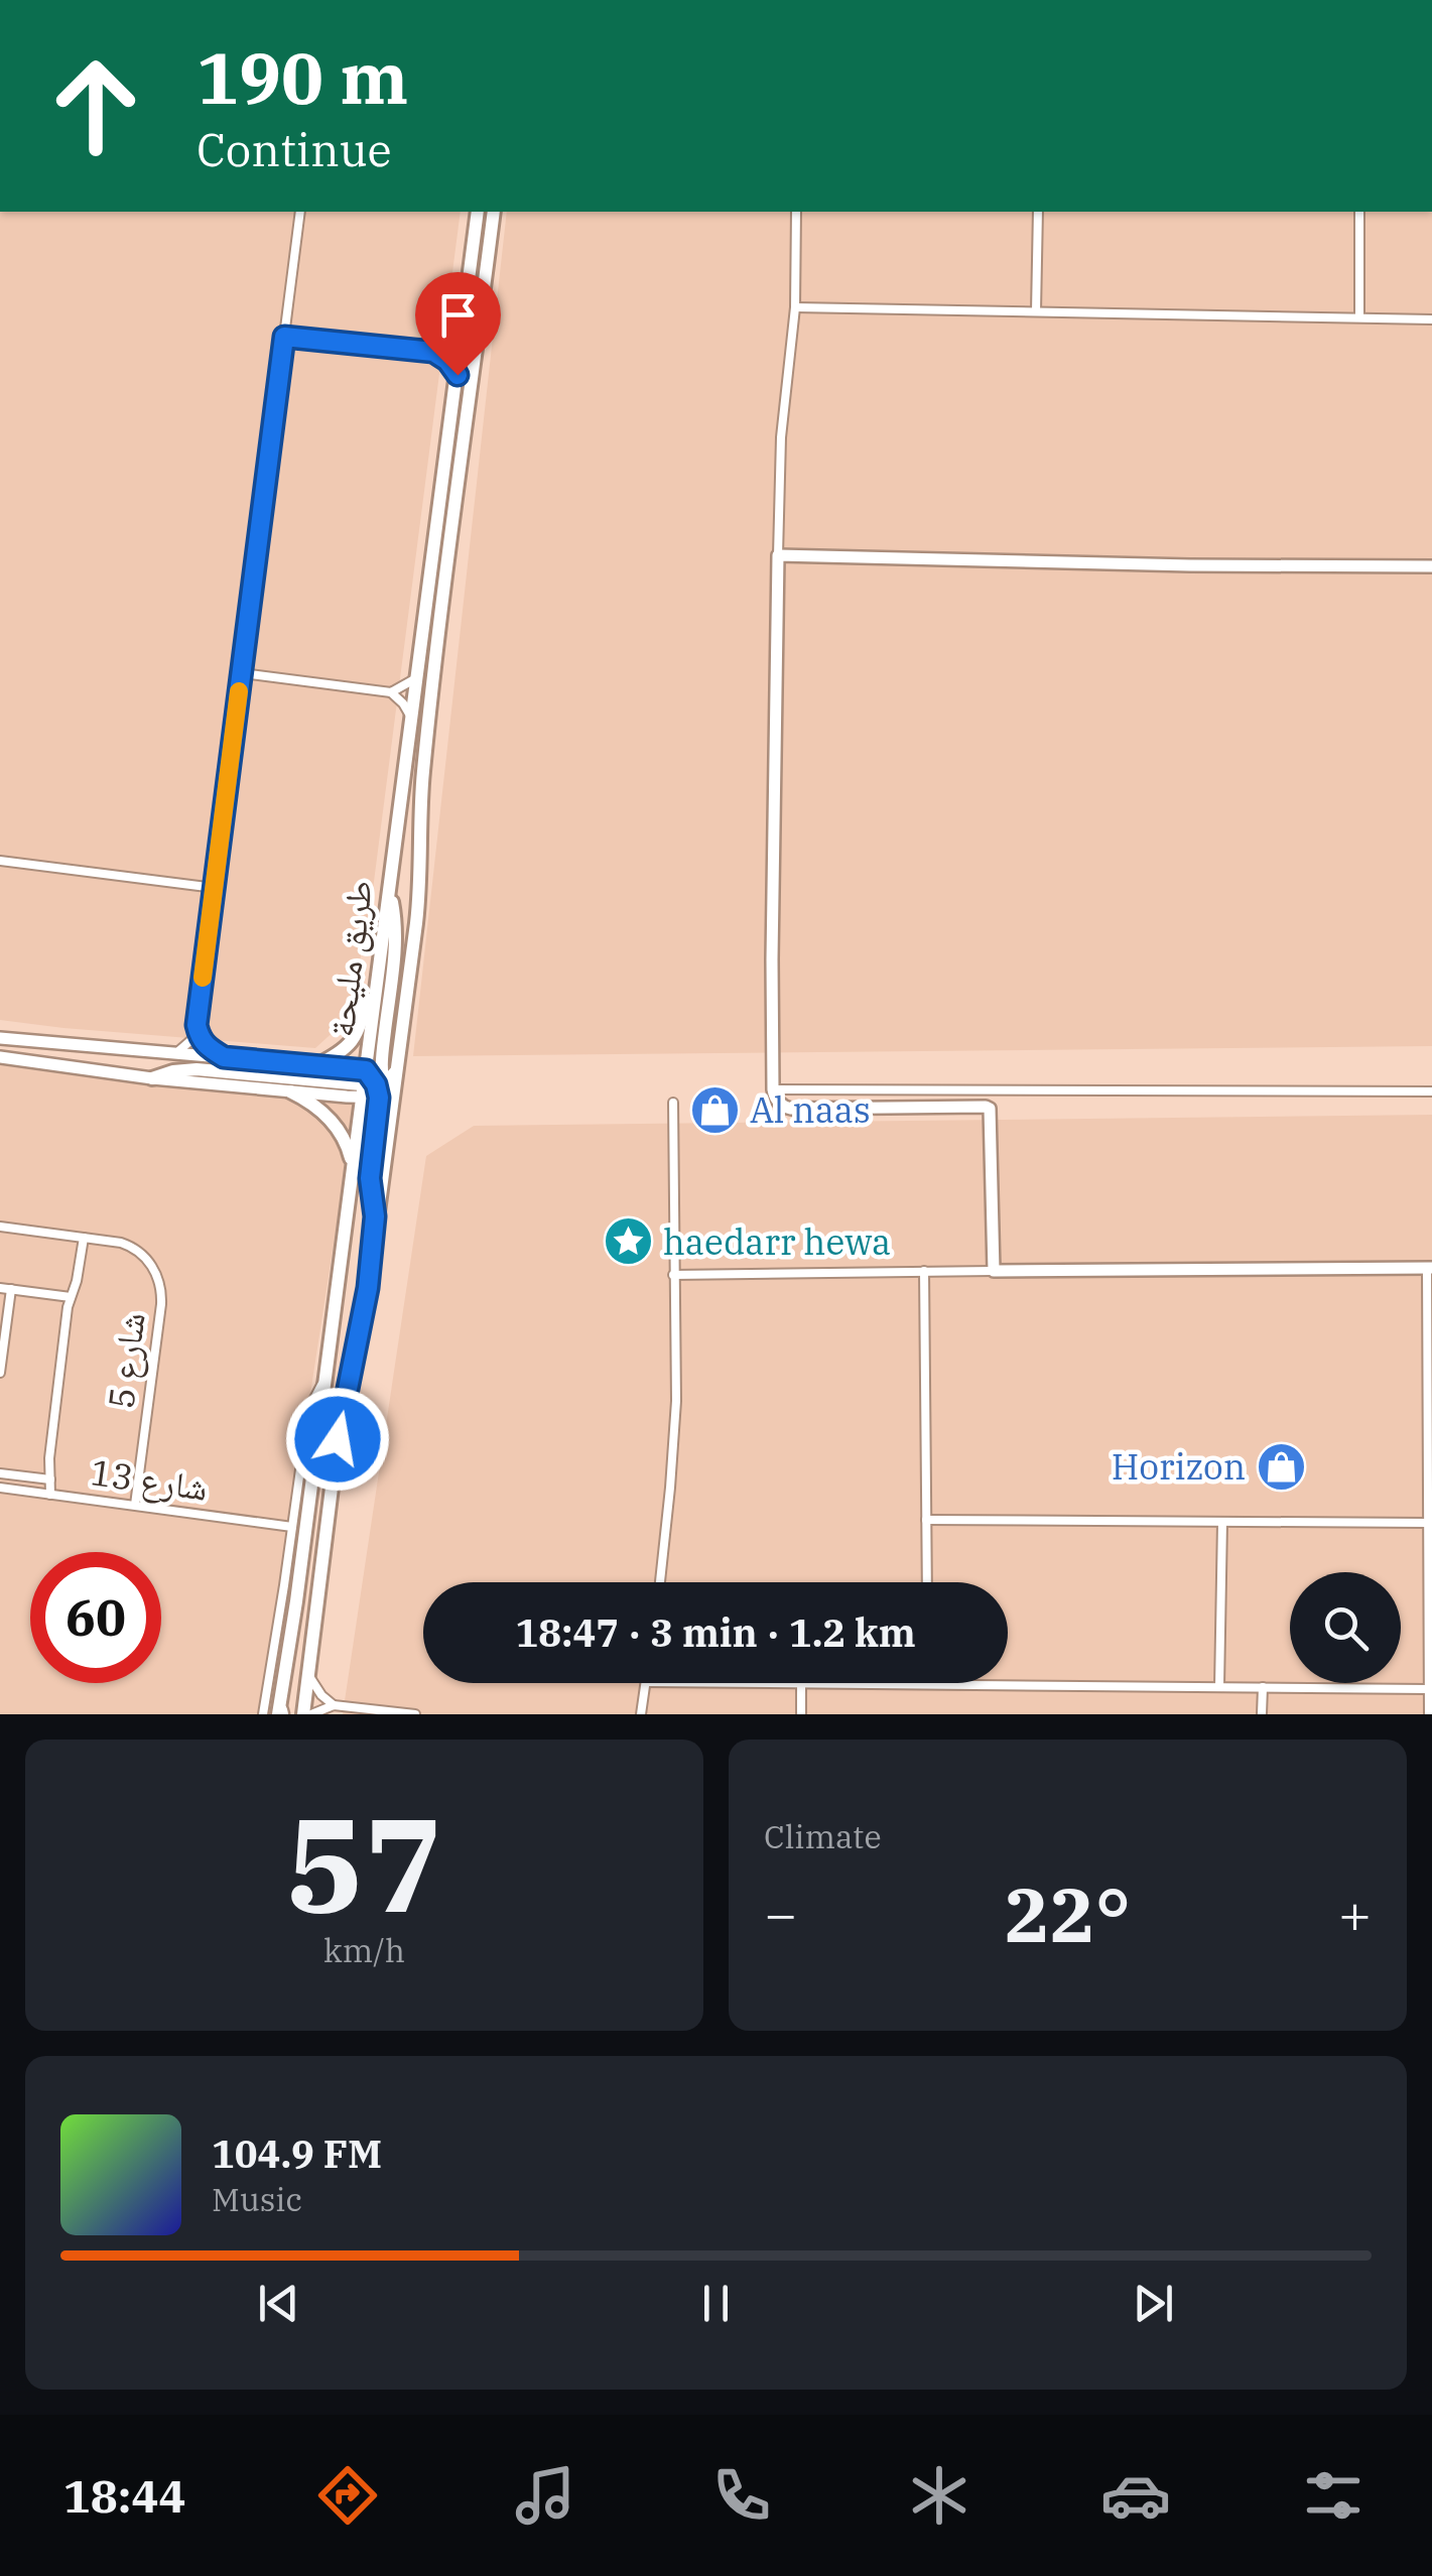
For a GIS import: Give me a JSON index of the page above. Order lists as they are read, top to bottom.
{
  "streets": {
    "main road": ["طريق مليحة"],
    "street": ["شارع 5", "شارع 13"]
  },
  "crossings": [
    ["شارع 5", "شارع 13"]
  ],
  "places": {
    "shop": ["Al naas", "Horizon"],
    "place": ["haedarr hewa"]
  },
  "page": {
    "turn": ["190 m", "Continue"],
    "limit": "60",
    "trip": "18:47 · 3 min · 1.2 km",
    "tile": [
      ["57", "km/h"],
      "Climate"
    ],
    "heat": ["−", "22°", "+"],
    "song": ["104.9 FM", "Music"],
    "tabs": "18:44"
  }
}
